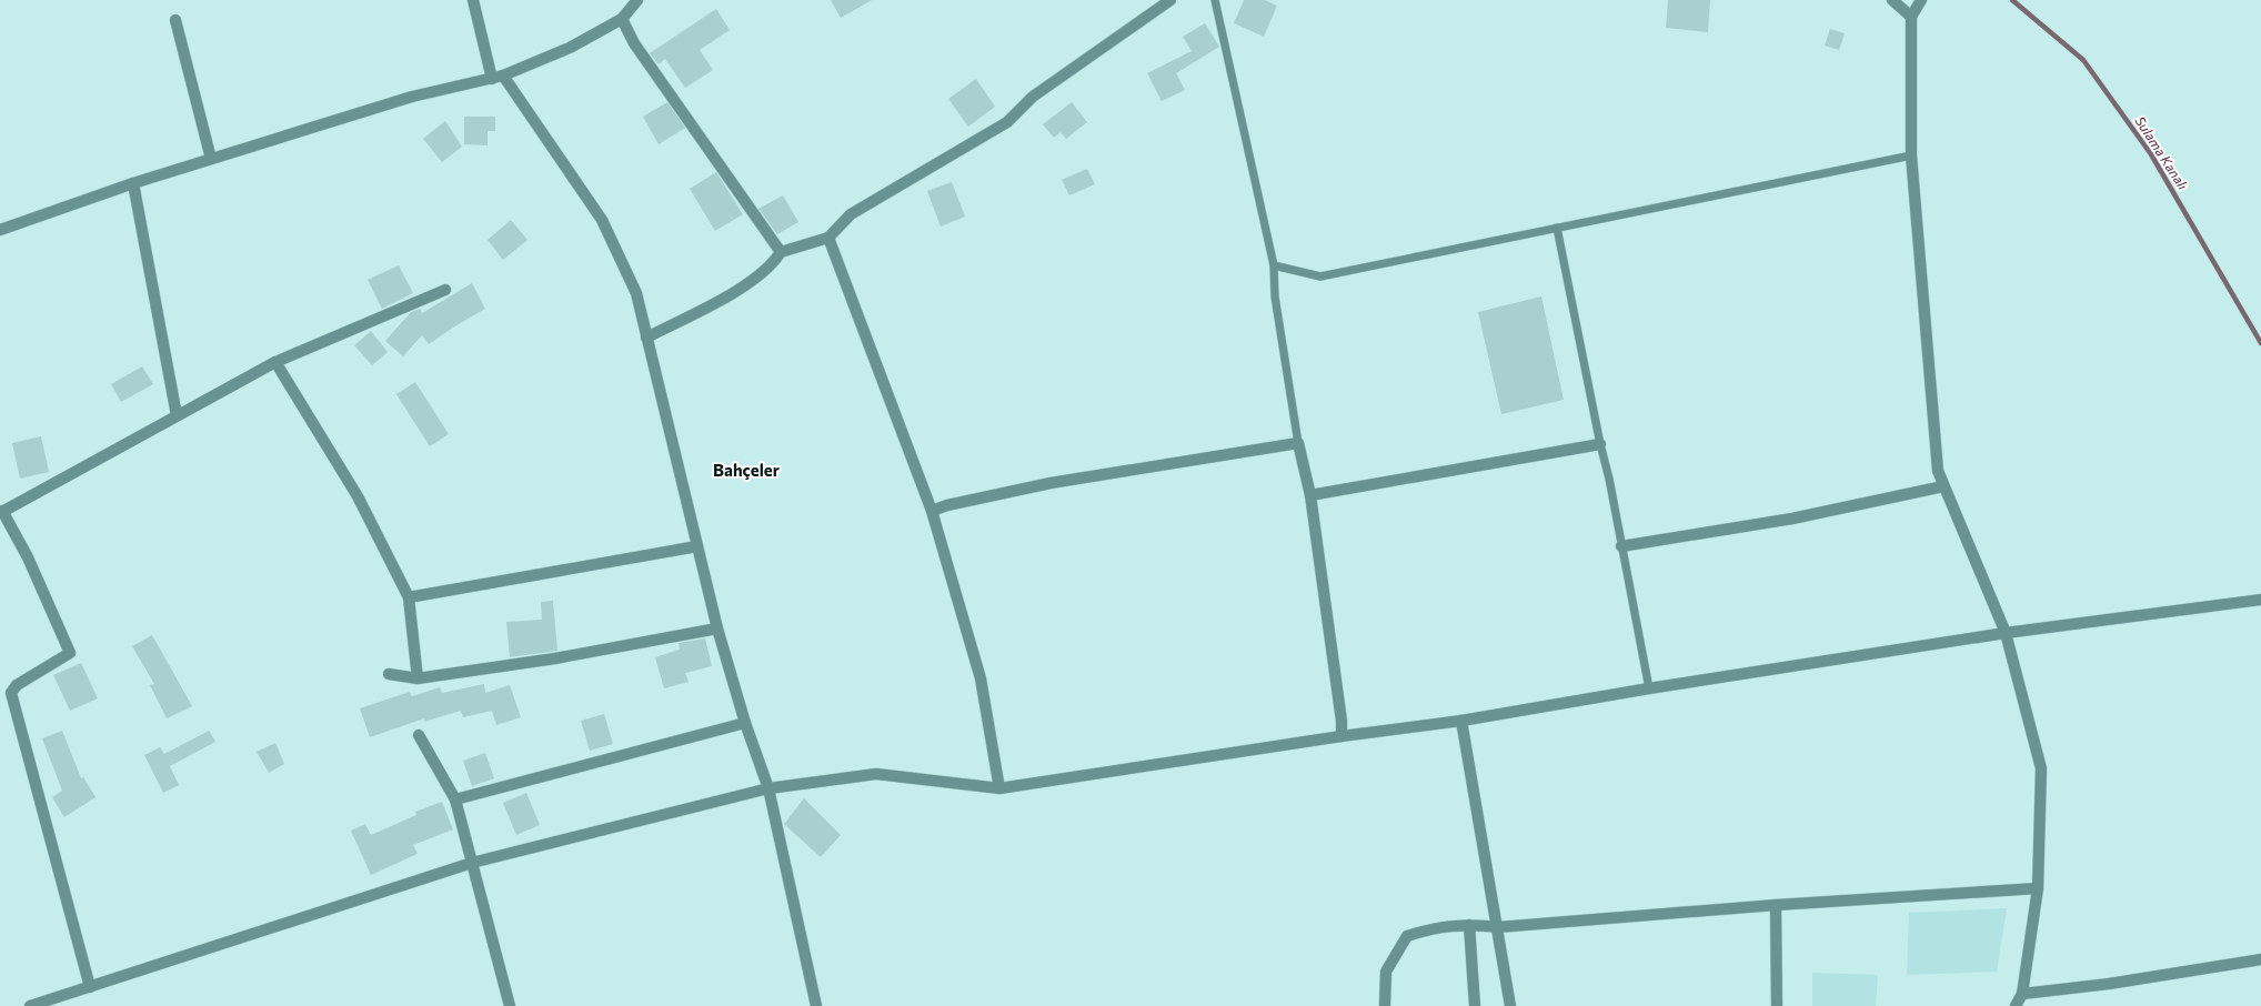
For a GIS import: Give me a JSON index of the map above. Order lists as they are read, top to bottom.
{
  "districts": ["Bahçeler"],
  "water": ["Sulama Kanalı"]
}
